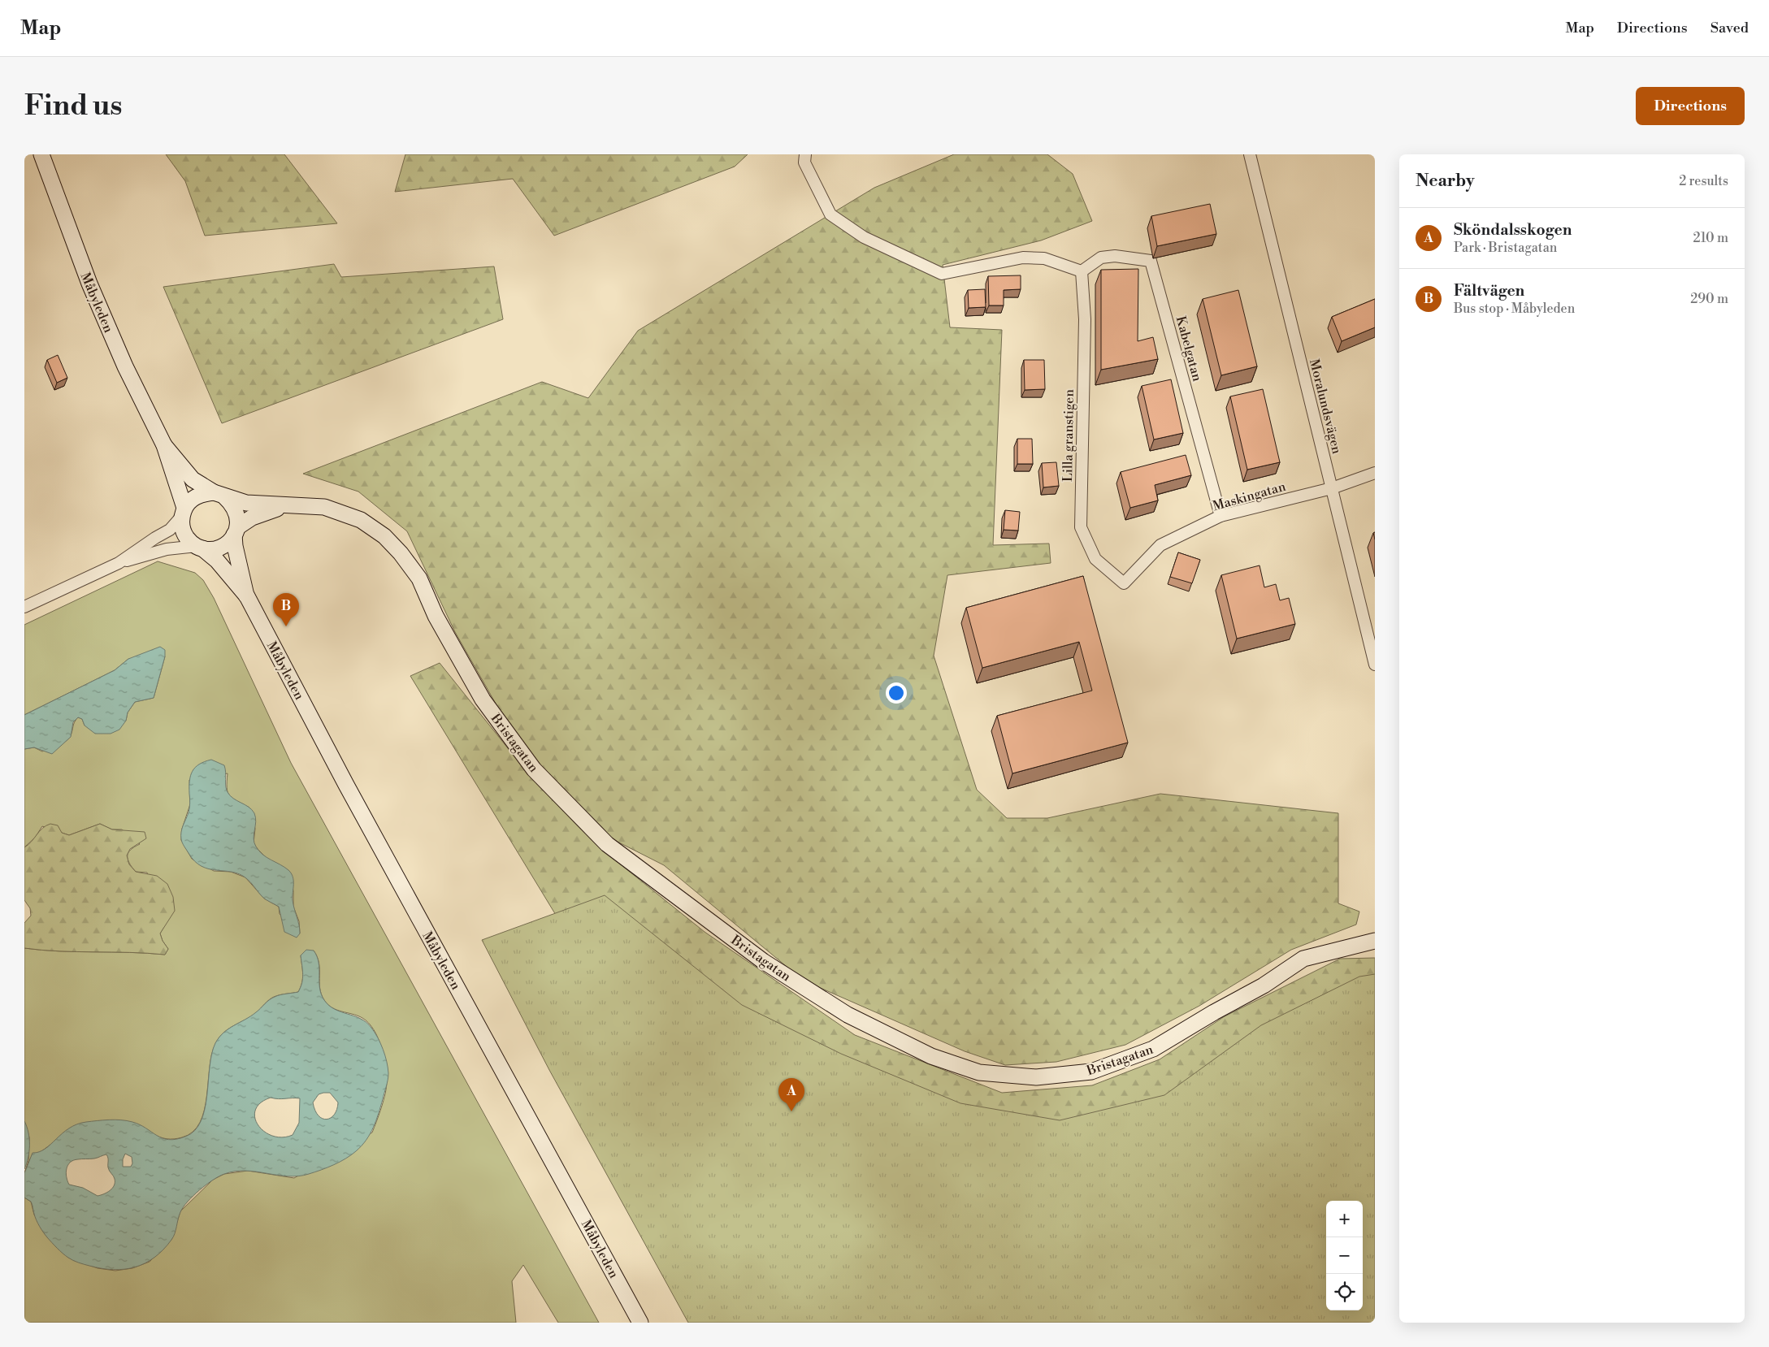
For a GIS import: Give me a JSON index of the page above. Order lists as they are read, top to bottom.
{
  "streets": {
    "street": [
      "Måbyleden",
      "Kabelgatan",
      "Moralundsvägen",
      "Lilla granstigen",
      "Maskingatan",
      "Bristagatan"
    ]
  },
  "crossings": [
    ["Måbyleden", "Bristagatan"],
    ["Kabelgatan", "Lilla granstigen"],
    ["Kabelgatan", "Maskingatan"],
    ["Moralundsvägen", "Maskingatan"],
    ["Lilla granstigen", "Maskingatan"]
  ],
  "page": {
    "header": "Map",
    "nav": ["Map", "Directions", "Saved"],
    "buttons": "Directions",
    "title": "Find us",
    "heading": ["Nearby", "2 results"],
    "list": [
      {
        "mark": "A",
        "name": "Sköndalsskogen",
        "note": "Park · Bristagatan",
        "value": "210 m"
      },
      {
        "mark": "B",
        "name": "Fältvägen",
        "note": "Bus stop · Måbyleden",
        "value": "290 m"
      }
    ],
    "pins": ["B", "A"],
    "map_buttons": ["+", "−"]
  }
}
